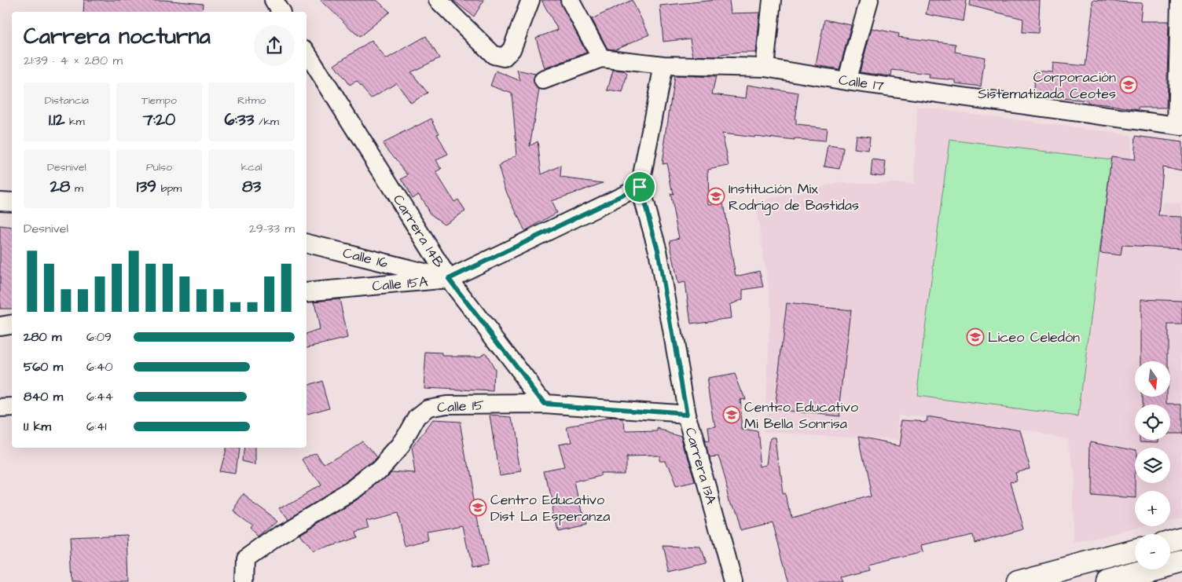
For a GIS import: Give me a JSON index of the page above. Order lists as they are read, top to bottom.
{
  "streets": {
    "street": [
      "Calle 17",
      "Carrera 14B",
      "Calle 16",
      "Calle 15A",
      "Calle 15",
      "Carrera 13A"
    ]
  },
  "crossings": [
    ["Carrera 14B", "Calle 16"],
    ["Carrera 14B", "Calle 15A"],
    ["Carrera 14B", "Calle 15"],
    ["Calle 16", "Calle 15A"],
    ["Calle 15A", "Carrera 13A"],
    ["Calle 15", "Carrera 13A"]
  ],
  "places": {
    "school or university": [
      "Corporación Sistematizada Ceotes",
      "Institución Mix Rodrigo de Bastidas",
      "Liceo Celedón",
      "Centro Educativo Mi Bella Sonrisa",
      "Centro Educativo Dist La Esperanza"
    ]
  },
  "north": "bottom",
  "page": {
    "heading": ["Carrera nocturna", "21:39 · 4 × 280 m"],
    "stats": [
      ["Distancia", "1.12 km"],
      ["Tiempo", "7:20"],
      ["Ritmo", "6:33 /km"],
      ["Desnivel", "28 m"],
      ["Pulso", "139 bpm"],
      ["kcal", "83"]
    ],
    "chart": ["Desnivel", "29–33 m"],
    "list": [
      {
        "name": "280 m",
        "note": "6:09"
      },
      {
        "name": "560 m",
        "note": "6:40"
      },
      {
        "name": "840 m",
        "note": "6:44"
      },
      {
        "name": "1.1 km",
        "note": "6:41"
      }
    ],
    "map_buttons": ["+", "−"]
  }
}
